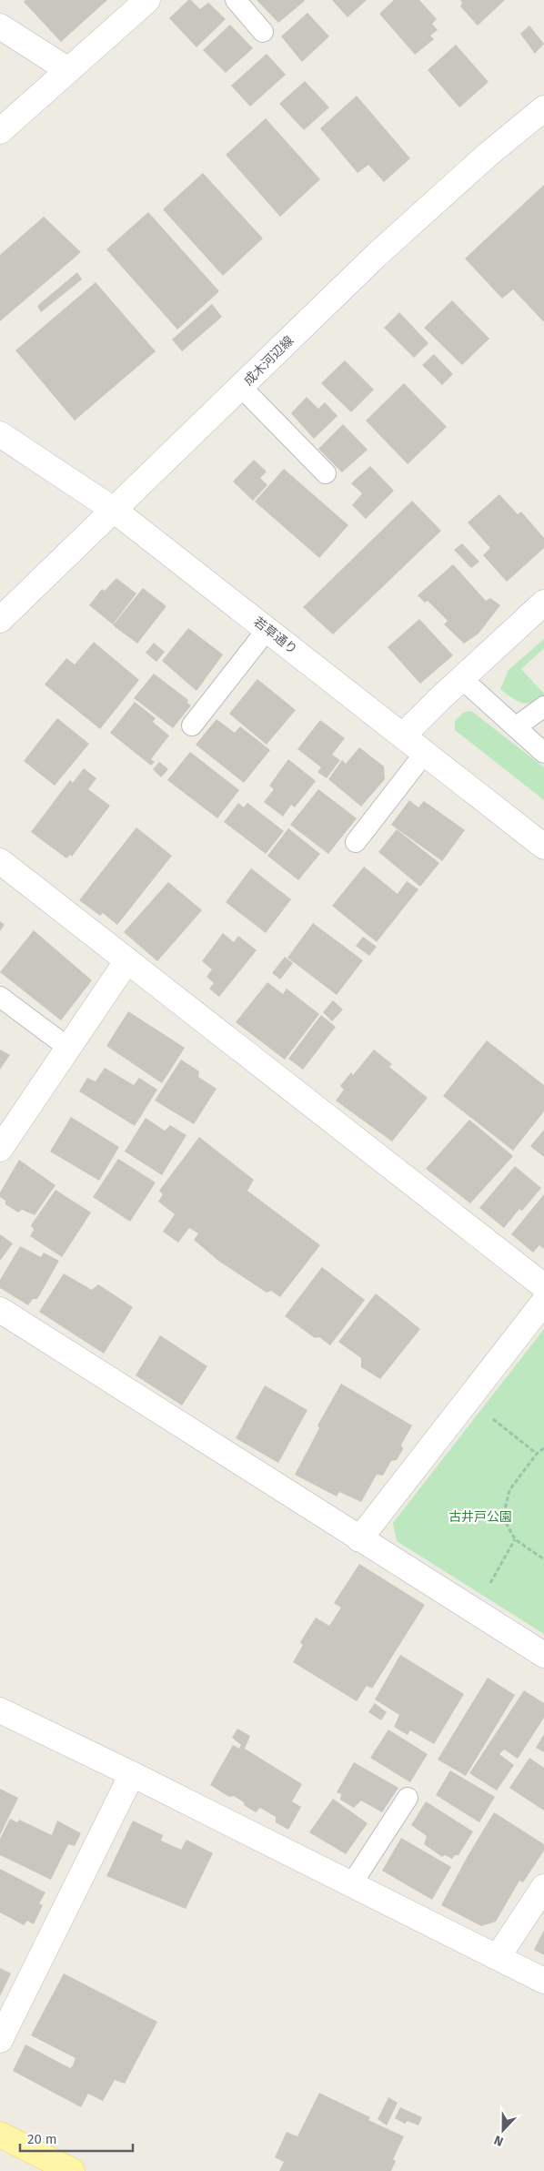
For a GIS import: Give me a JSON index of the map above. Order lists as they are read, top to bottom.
{
  "streets": {
    "street": ["成木河辺線", "若草通り"]
  },
  "crossings": [
    ["成木河辺線", "若草通り"]
  ],
  "parks": ["古井戸公園"],
  "scale_bar": "20 m",
  "north": "bottom"
}
